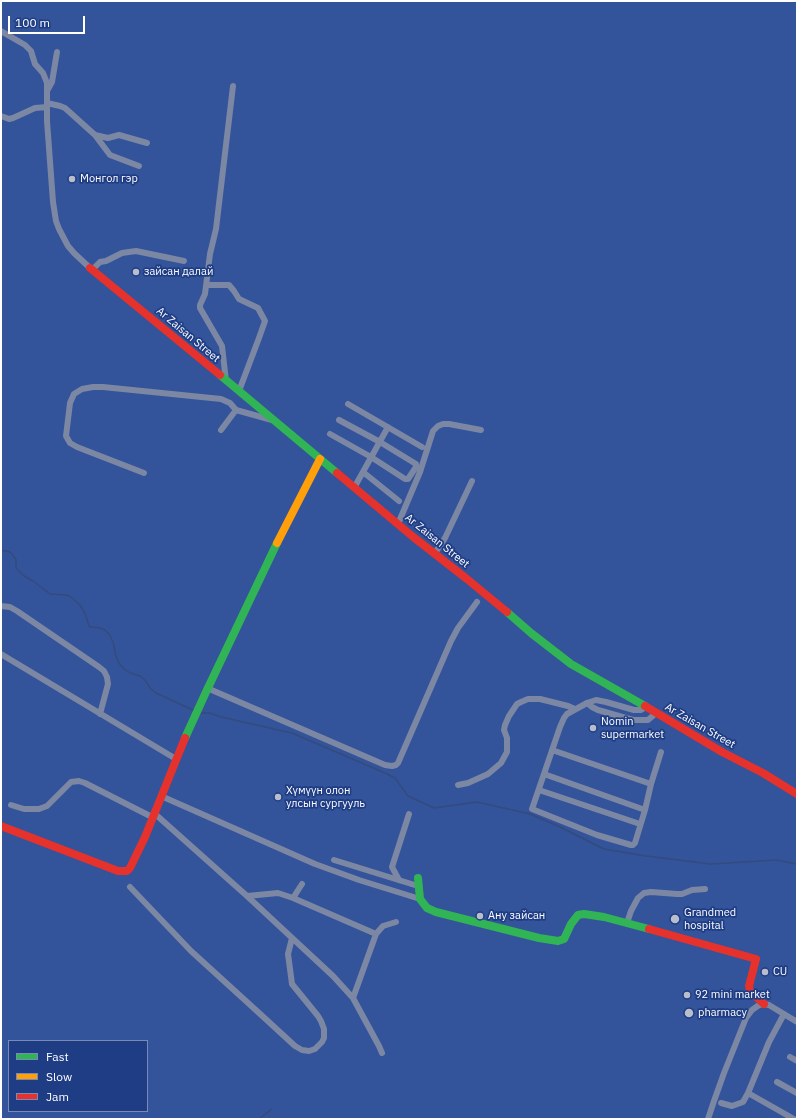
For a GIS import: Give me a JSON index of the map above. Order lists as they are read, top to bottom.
{
  "streets": {
    "street": ["Ar Zaisan Street"]
  },
  "places": [
    "Монгол гэр",
    "зайсан далай",
    "Nomin supermarket",
    "Хүмүүн олон улсын сургууль",
    "Ану зайсан",
    "Grandmed hospital",
    "CU",
    "92 mini market",
    "pharmacy"
  ],
  "legend": ["Fast", "Slow", "Jam"],
  "scale_bar": "100 m"
}
